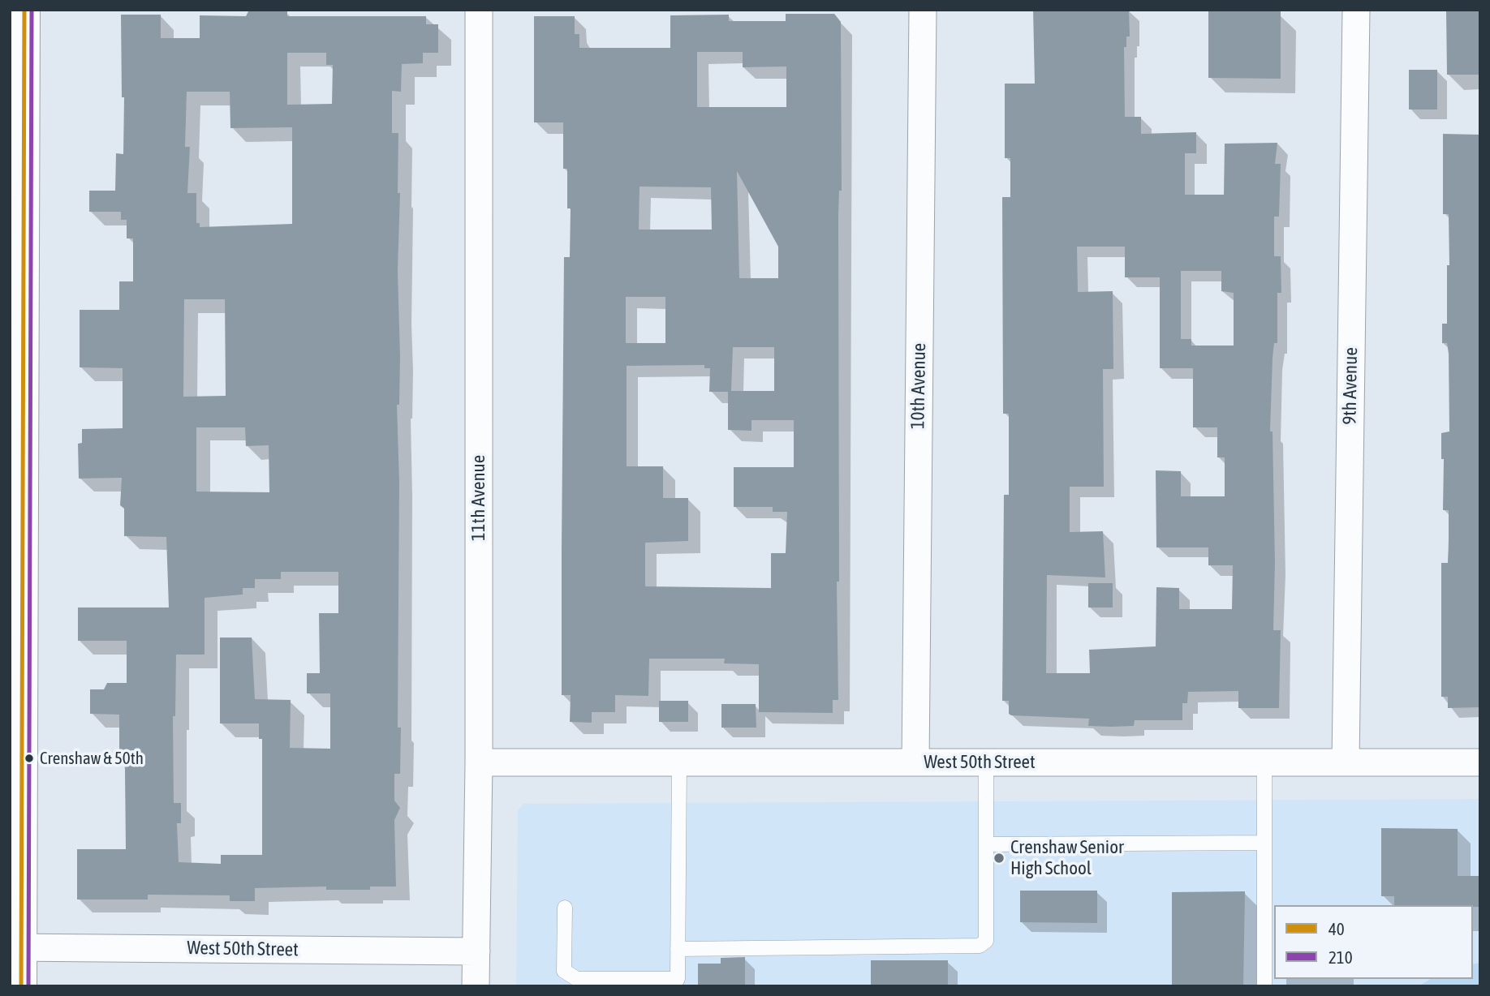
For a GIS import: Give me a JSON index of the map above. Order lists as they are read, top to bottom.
{
  "streets": {
    "street": [
      "10th Avenue",
      "9th Avenue",
      "11th Avenue",
      "West 50th Street"
    ]
  },
  "crossings": [
    ["10th Avenue", "West 50th Street"],
    ["9th Avenue", "West 50th Street"],
    ["11th Avenue", "West 50th Street"]
  ],
  "places": ["Crenshaw & 50th", "Crenshaw Senior High School"],
  "lines": ["transit line 40", "transit line 210"],
  "legend": ["40", "210"]
}
